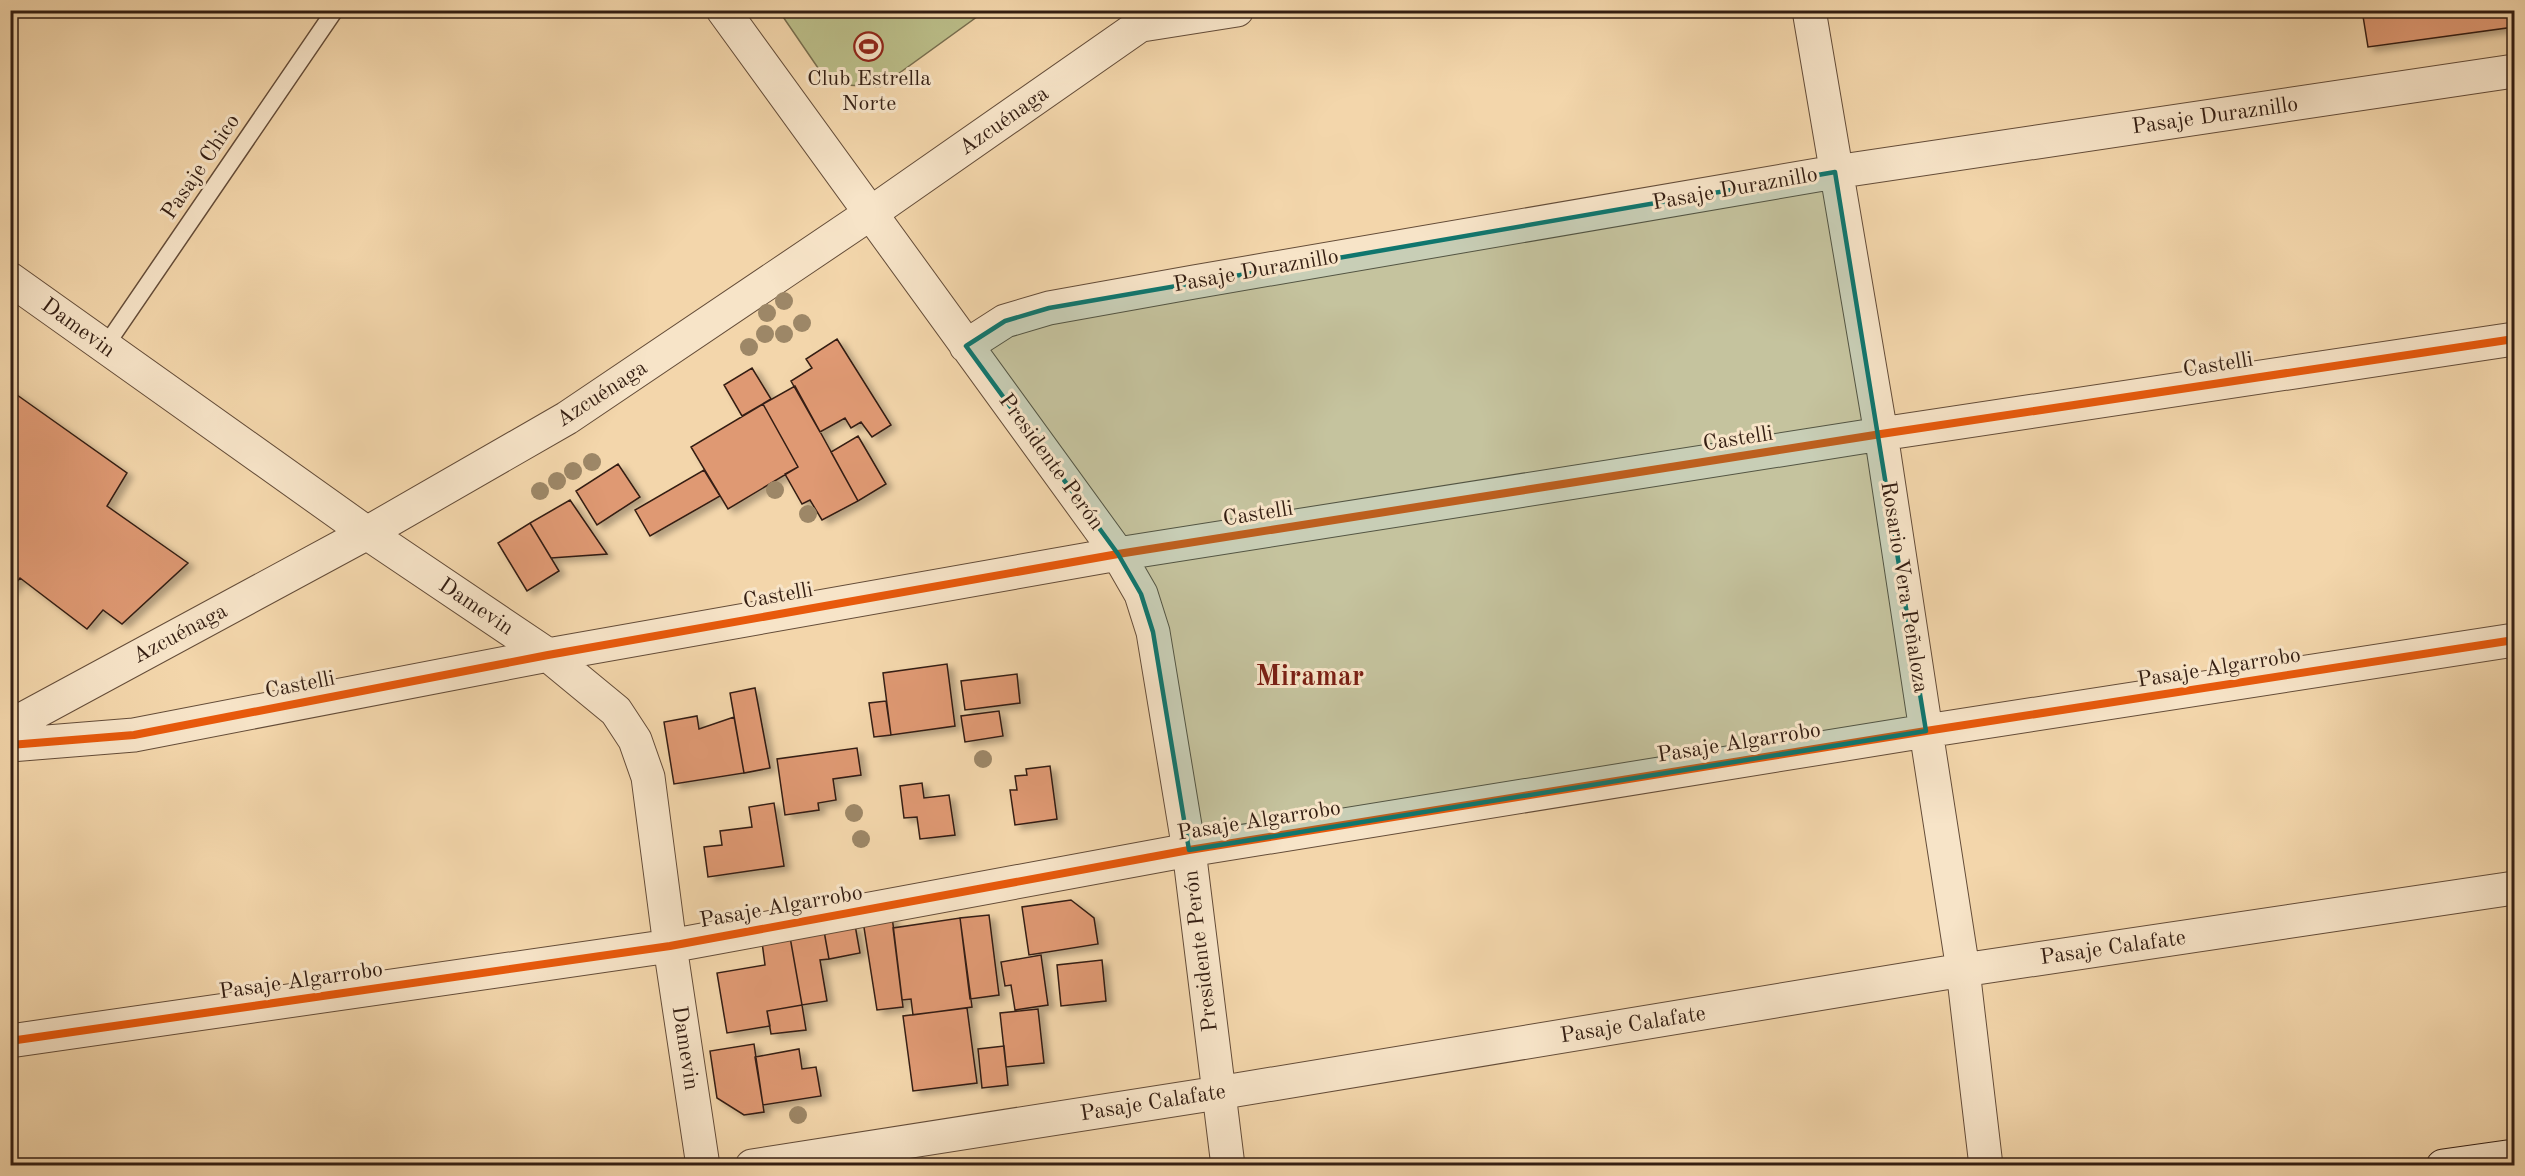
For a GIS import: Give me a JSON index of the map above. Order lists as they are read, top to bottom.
{
  "streets": {
    "street": [
      "Pasaje Duraznillo",
      "Azcuénaga",
      "Damevin",
      "Castelli",
      "Presidente Perón",
      "Rosario Vera Peñaloza",
      "Pasaje Algarrobo",
      "Pasaje Calafate"
    ],
    "lane": ["Pasaje Chico"]
  },
  "crossings": [
    ["Pasaje Duraznillo", "Presidente Perón"],
    ["Pasaje Duraznillo", "Rosario Vera Peñaloza"],
    ["Azcuénaga", "Damevin"],
    ["Azcuénaga", "Presidente Perón"],
    ["Pasaje Chico", "Damevin"],
    ["Damevin", "Castelli"],
    ["Damevin", "Pasaje Algarrobo"],
    ["Castelli", "Presidente Perón"],
    ["Castelli", "Rosario Vera Peñaloza"],
    ["Presidente Perón", "Pasaje Algarrobo"],
    ["Presidente Perón", "Pasaje Calafate"],
    ["Rosario Vera Peñaloza", "Pasaje Algarrobo"],
    ["Rosario Vera Peñaloza", "Pasaje Calafate"]
  ],
  "districts": ["Miramar"],
  "places": {
    "sports": ["Club Estrella Norte"]
  }
}
